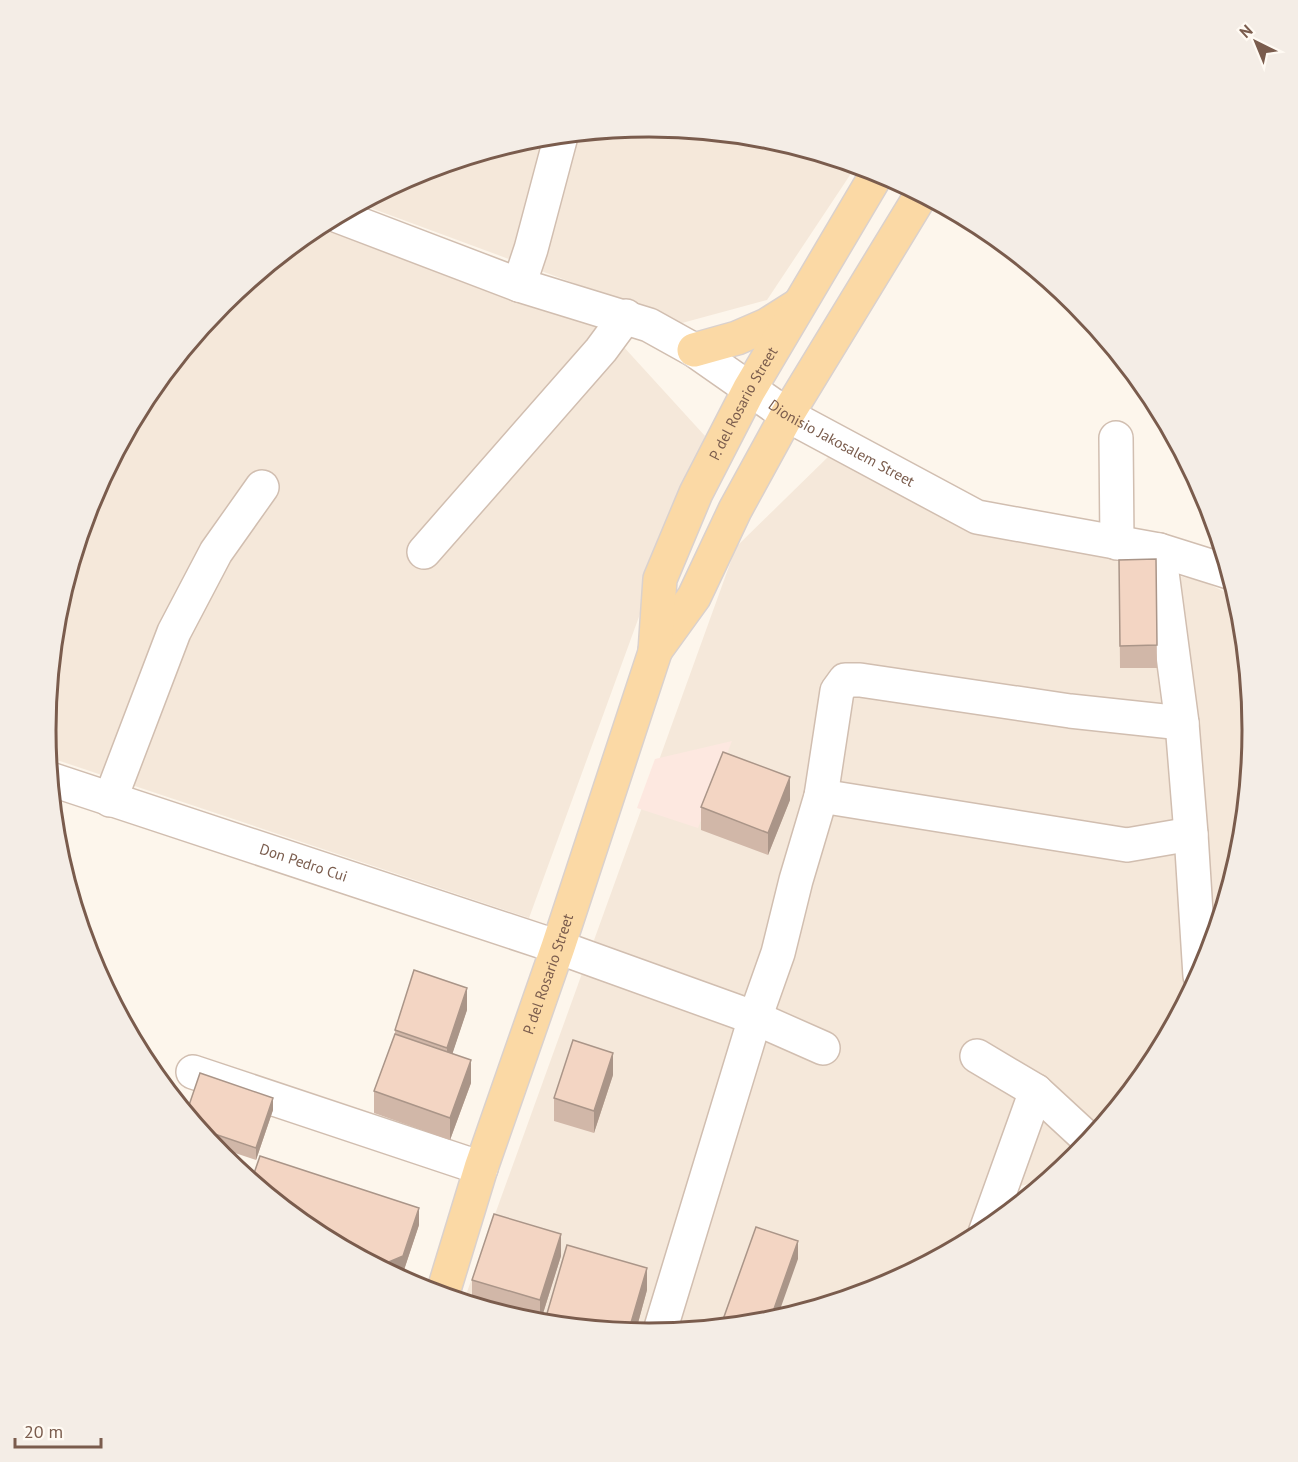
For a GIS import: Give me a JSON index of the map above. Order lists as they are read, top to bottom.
{
  "streets": {
    "main road": ["P. del Rosario Street"],
    "street": ["Dionisio Jakosalem Street", "Don Pedro Cui"]
  },
  "crossings": [
    ["P. del Rosario Street", "Dionisio Jakosalem Street"],
    ["P. del Rosario Street", "Don Pedro Cui"]
  ],
  "scale_bar": "20 m",
  "north": "top left"
}
